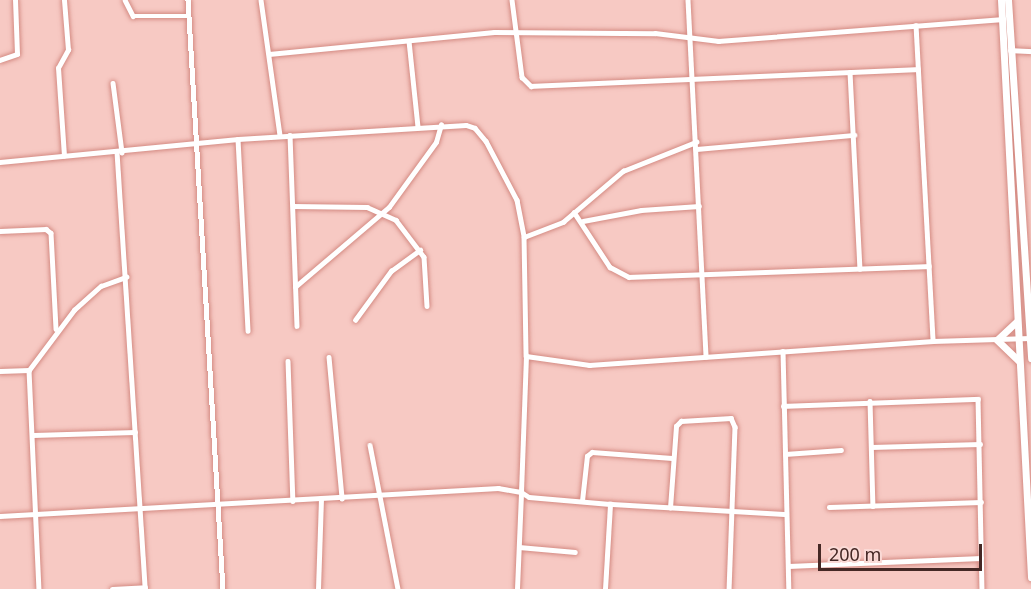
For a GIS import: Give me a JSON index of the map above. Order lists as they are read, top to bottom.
{
  "scale_bar": "200 m"
}
